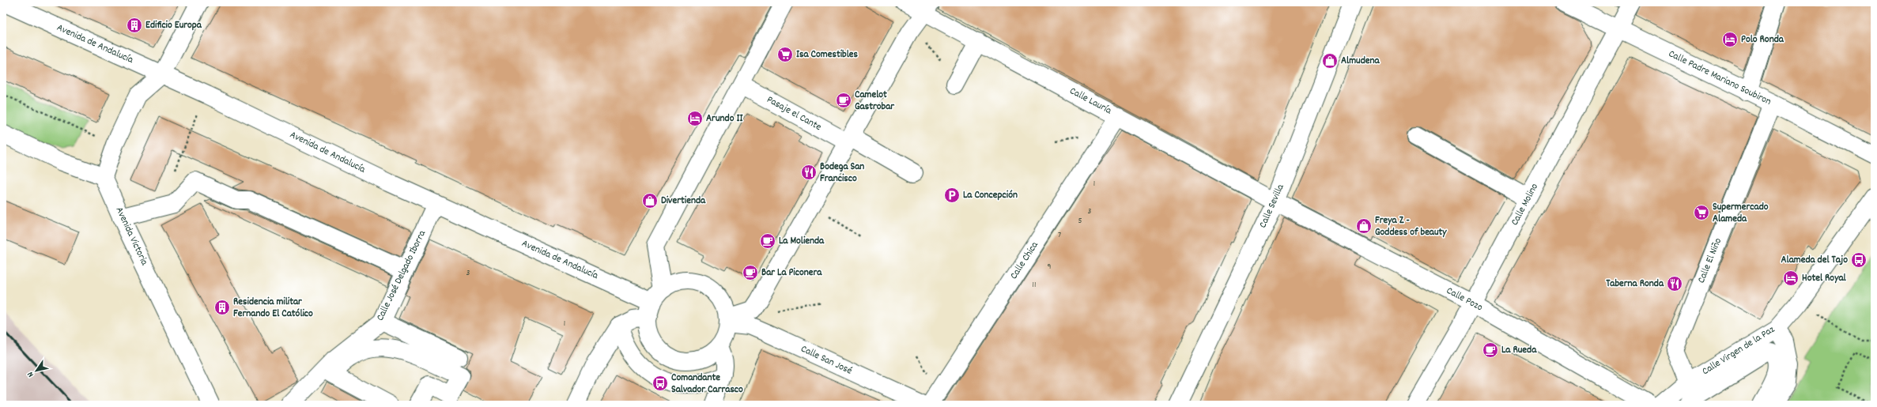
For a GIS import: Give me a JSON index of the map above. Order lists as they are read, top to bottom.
{
  "streets": {
    "street": [
      "Avenida de Andalucía",
      "Calle Padre Mariano Soubiron",
      "Calle Lauría",
      "Pasaje el Cante",
      "Calle Molino",
      "Calle Sevilla",
      "Avenida Victoria",
      "Calle Chica",
      "Calle El Niño",
      "Calle José Delgado Iborra",
      "Calle Pozo",
      "Calle Virgen de la Paz",
      "Calle San José"
    ]
  },
  "crossings": [
    ["Avenida de Andalucía", "Calle José Delgado Iborra"],
    ["Avenida de Andalucía", "Calle San José"],
    ["Calle Padre Mariano Soubiron", "Calle Molino"],
    ["Calle Padre Mariano Soubiron", "Calle El Niño"],
    ["Calle Lauría", "Calle Sevilla"],
    ["Calle Lauría", "Calle Chica"],
    ["Calle Lauría", "Calle Pozo"],
    ["Calle Molino", "Calle Pozo"],
    ["Calle Sevilla", "Calle Pozo"],
    ["Calle El Niño", "Calle Virgen de la Paz"]
  ],
  "places": {
    "building": ["Edificio Europa", "Residencia militar Fernando El Católico"],
    "hotel": ["Polo Ronda", "Arundo II", "Hotel Royal"],
    "supermarket": ["Isa Comestibles", "Supermercado Alameda"],
    "shop": ["Almudena", "Divertienda", "Freya Z - Goddess of beauty"],
    "cafe": [
      "Camelot Gastrobar",
      "La Molienda",
      "Bar La Piconera",
      "La Rueda"
    ],
    "restaurant": ["Bodega San Francisco", "Taberna Ronda"],
    "parking": ["La Concepción"],
    "bus stop": ["Alameda del Tajo", "Comandante Salvador Carrasco"]
  },
  "house_numbers": [
    "1",
    "3",
    "5",
    "7",
    "9",
    "3",
    "11",
    "1"
  ],
  "north": "bottom left"
}
